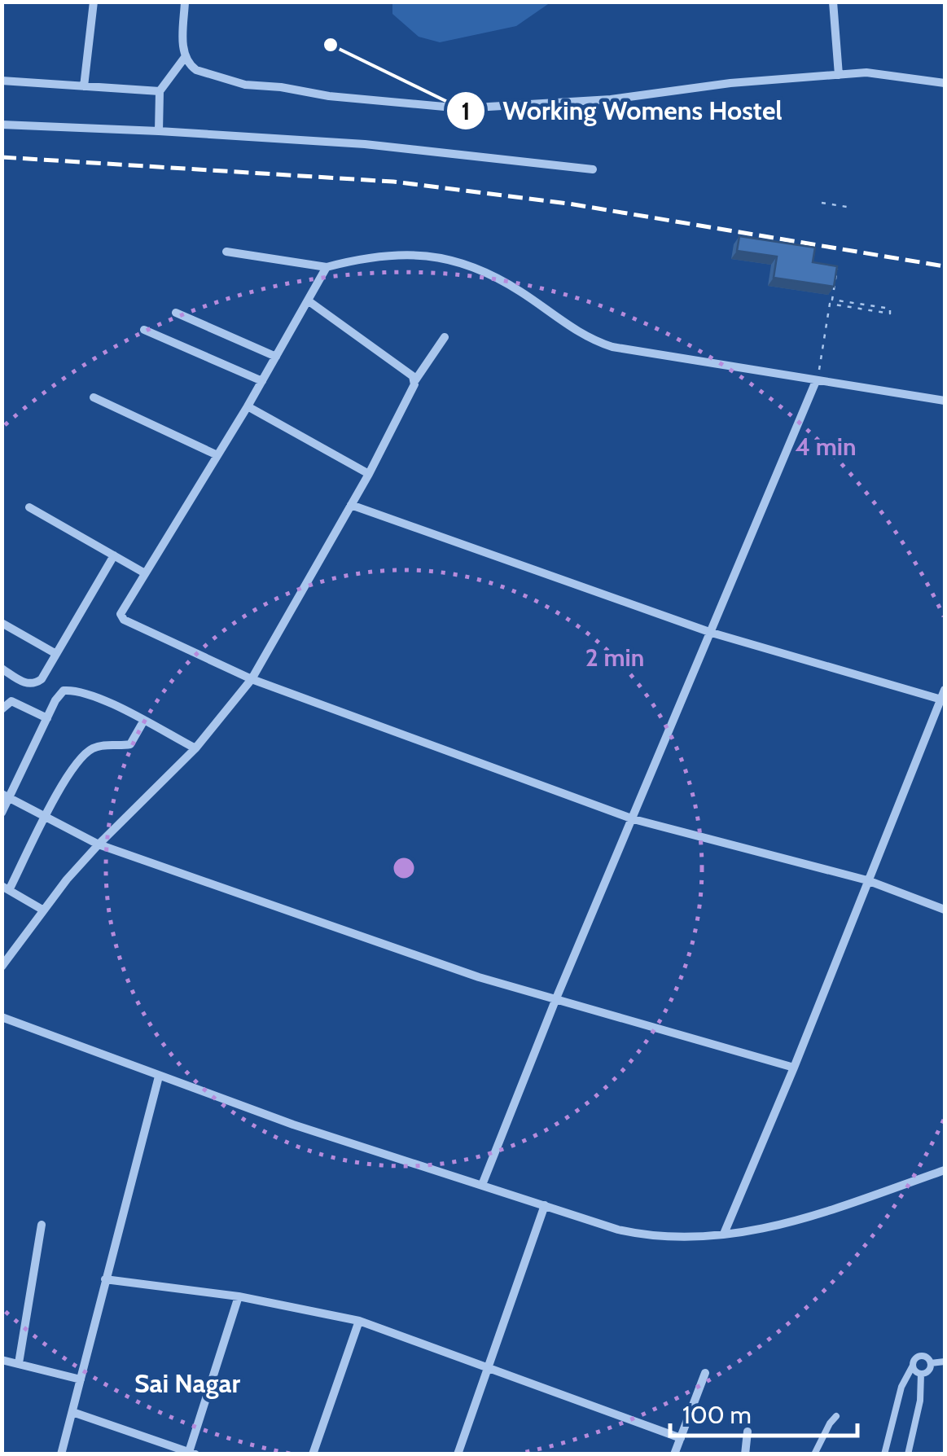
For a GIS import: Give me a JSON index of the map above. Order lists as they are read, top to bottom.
{
  "districts": ["Sai Nagar"],
  "places": ["Working Womens Hostel"],
  "scale_bar": "100 m",
  "rings": ["4 min", "2 min"]
}
